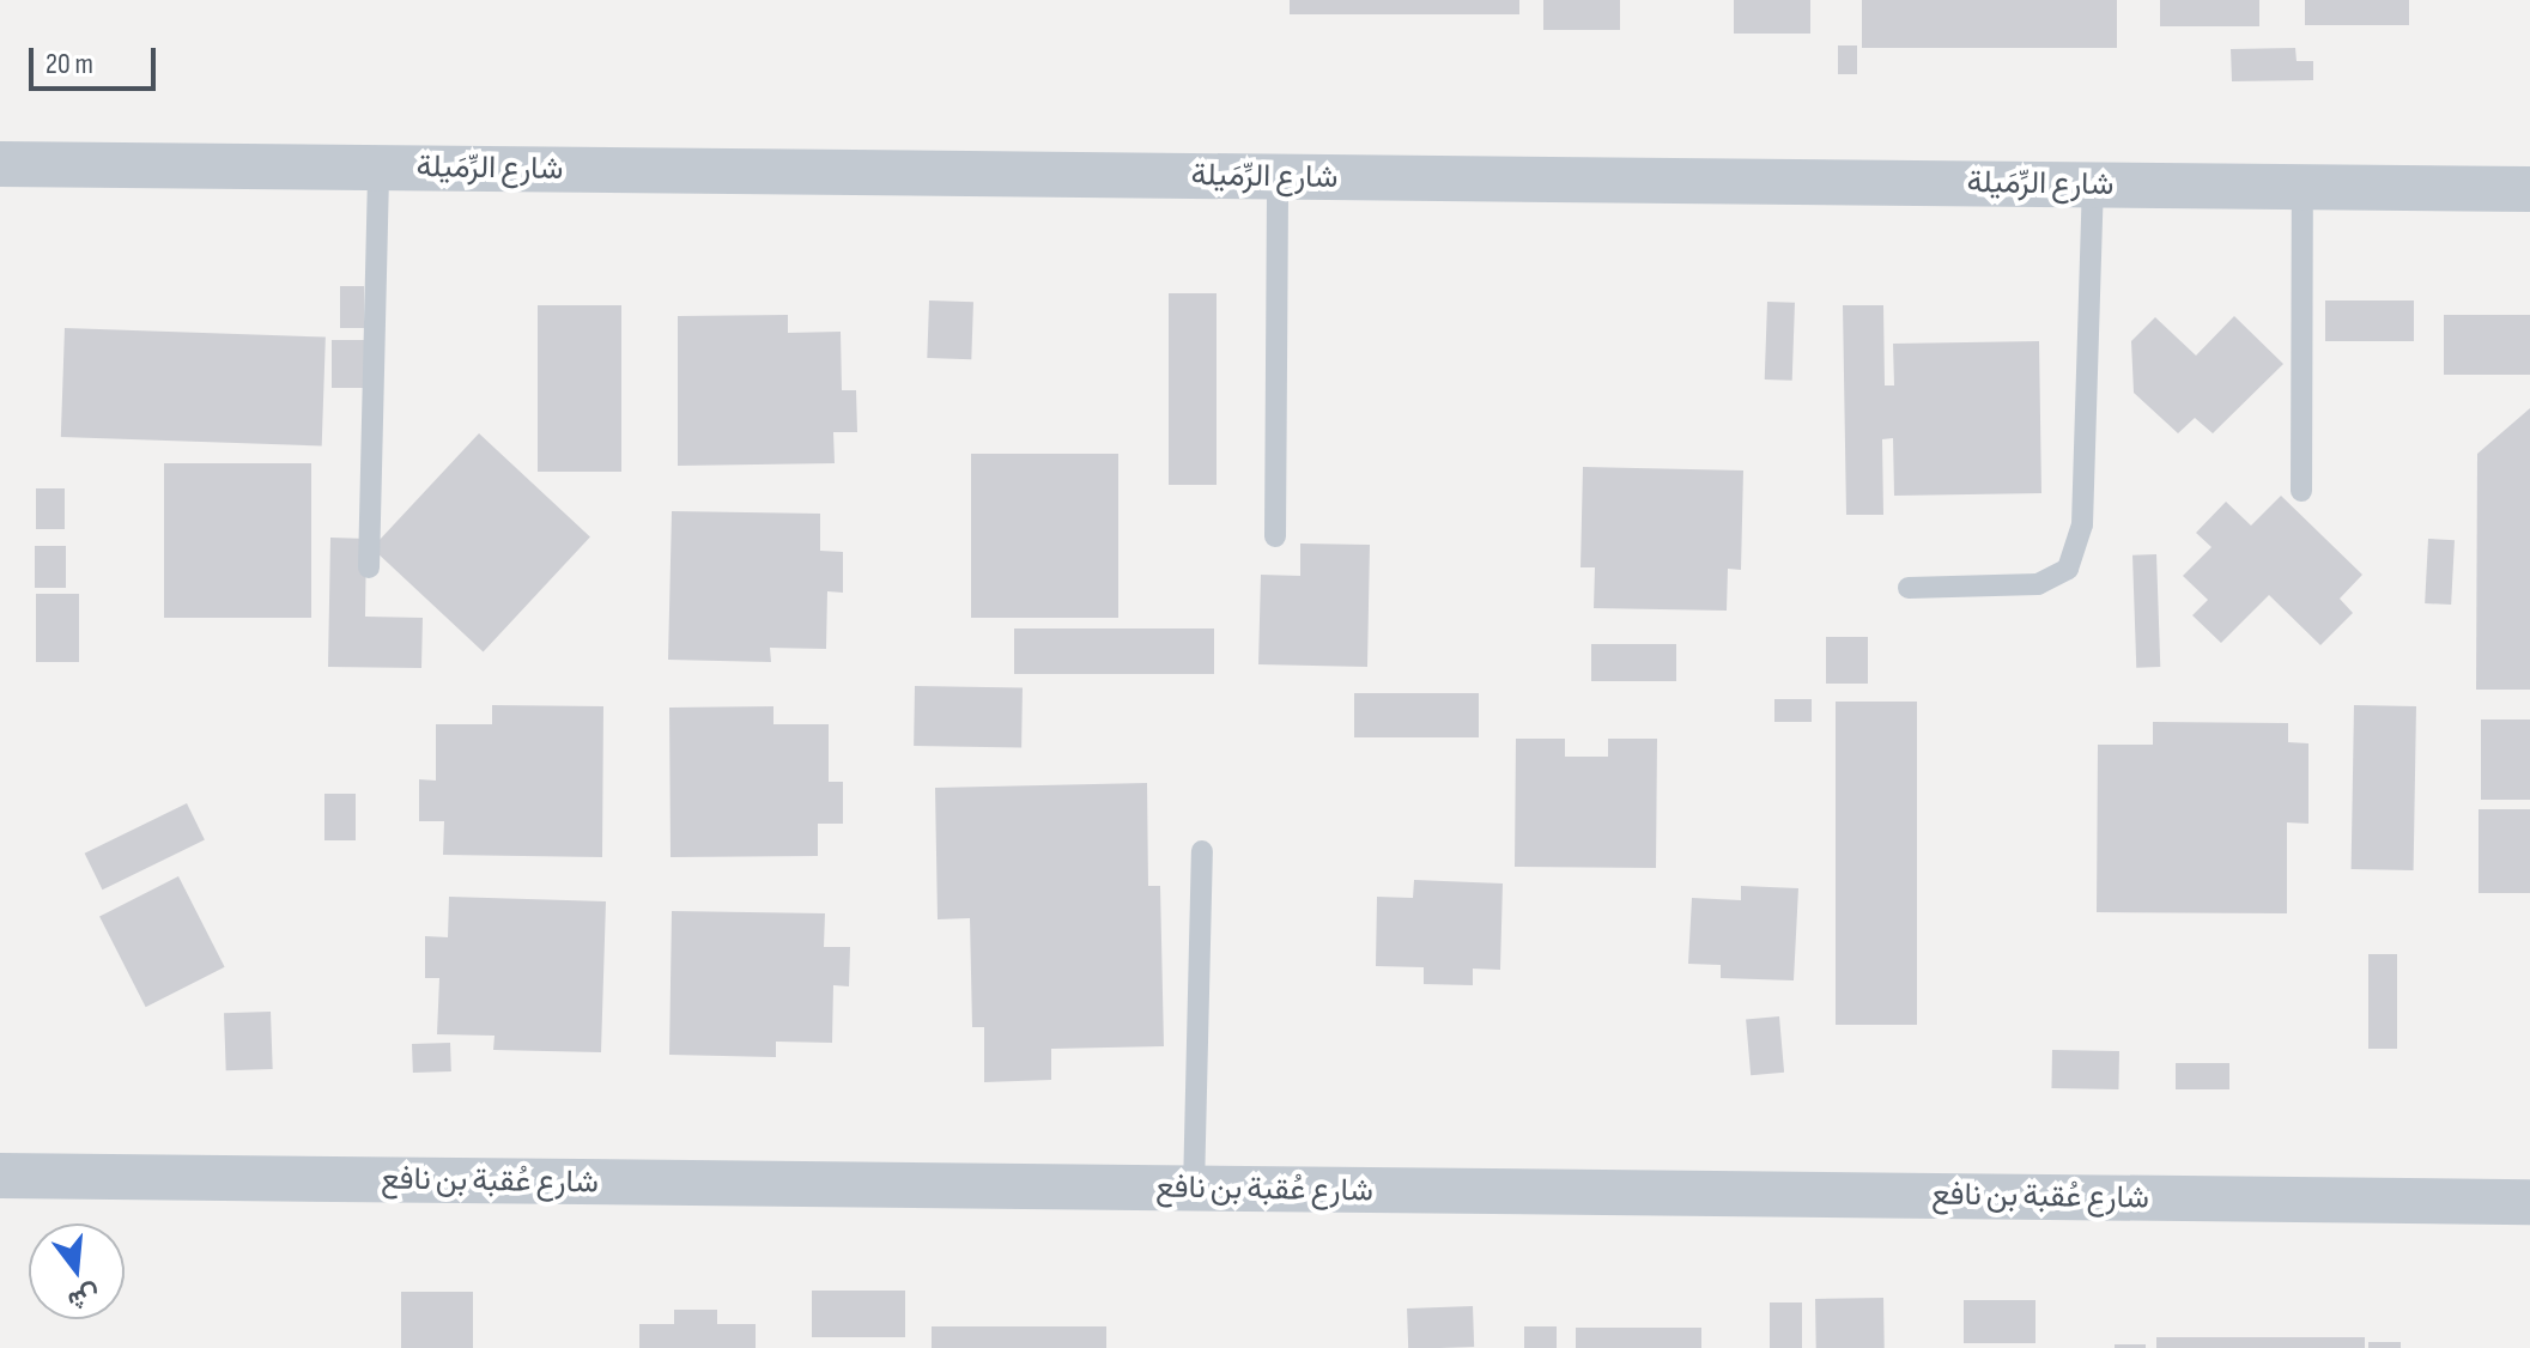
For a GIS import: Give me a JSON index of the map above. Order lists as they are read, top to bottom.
{
  "streets": {
    "street": ["شارع الرِّمَيلة", "شارع عُقبة بن نافع"]
  },
  "scale_bar": "20 m",
  "north": "bottom"
}
